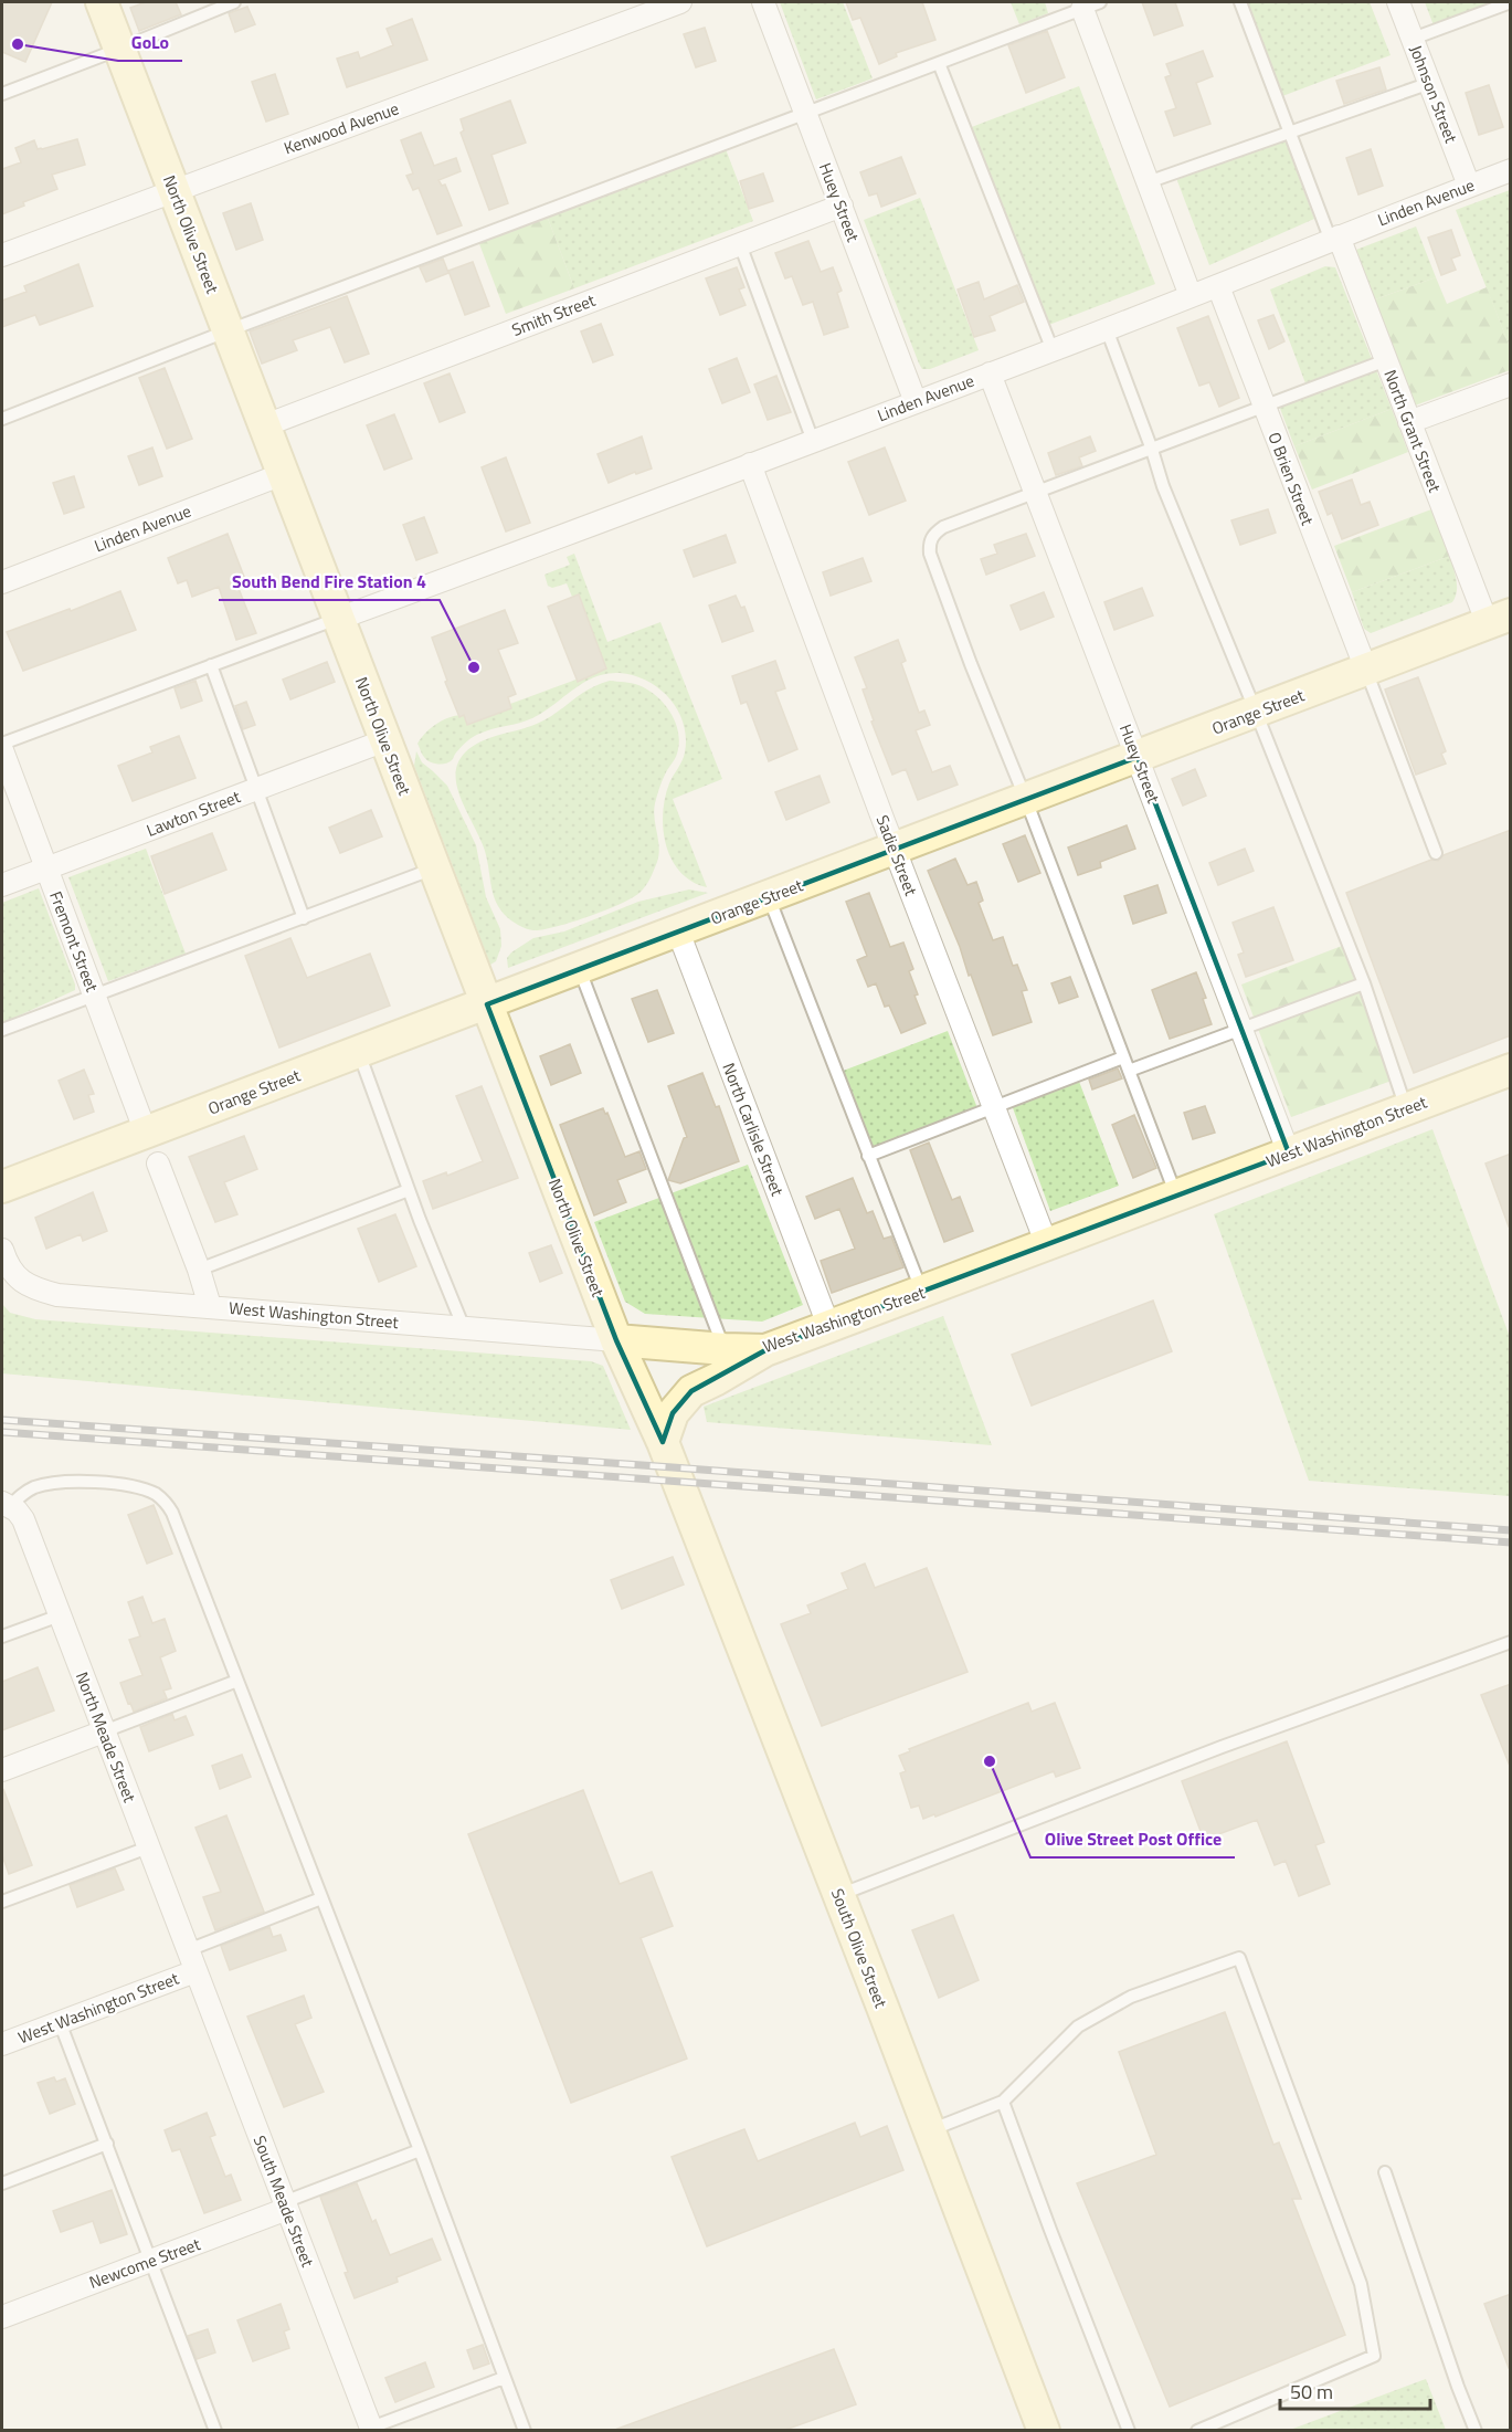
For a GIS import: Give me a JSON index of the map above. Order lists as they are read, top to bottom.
{
  "streets": {
    "street": [
      "Johnson Street",
      "Kenwood Avenue",
      "Huey Street",
      "Linden Avenue",
      "North Olive Street",
      "Smith Street",
      "North Grant Street",
      "O Brien Street",
      "Orange Street",
      "Lawton Street",
      "Sadie Street",
      "Fremont Street",
      "North Carlisle Street",
      "West Washington Street",
      "North Meade Street",
      "South Olive Street",
      "South Meade Street",
      "Newcome Street"
    ]
  },
  "crossings": [
    ["Johnson Street", "Linden Avenue"],
    ["Kenwood Avenue", "North Olive Street"],
    ["Huey Street", "Linden Avenue"],
    ["Huey Street", "Smith Street"],
    ["Huey Street", "Orange Street"],
    ["Huey Street", "West Washington Street"],
    ["Linden Avenue", "North Olive Street"],
    ["Linden Avenue", "North Grant Street"],
    ["Linden Avenue", "O Brien Street"],
    ["Linden Avenue", "Sadie Street"],
    ["North Olive Street", "Smith Street"],
    ["North Olive Street", "Orange Street"],
    ["North Olive Street", "Lawton Street"],
    ["North Olive Street", "West Washington Street"],
    ["North Olive Street", "South Olive Street"],
    ["North Grant Street", "Orange Street"],
    ["O Brien Street", "Orange Street"],
    ["Orange Street", "Sadie Street"],
    ["Orange Street", "Fremont Street"],
    ["Orange Street", "North Carlisle Street"],
    ["Lawton Street", "Fremont Street"],
    ["Sadie Street", "West Washington Street"],
    ["North Carlisle Street", "West Washington Street"],
    ["West Washington Street", "North Meade Street"],
    ["West Washington Street", "South Olive Street"],
    ["West Washington Street", "South Meade Street"],
    ["North Meade Street", "South Meade Street"],
    ["South Meade Street", "Newcome Street"]
  ],
  "places": ["GoLo", "South Bend Fire Station 4", "Olive Street Post Office"],
  "scale_bar": "50 m"
}
